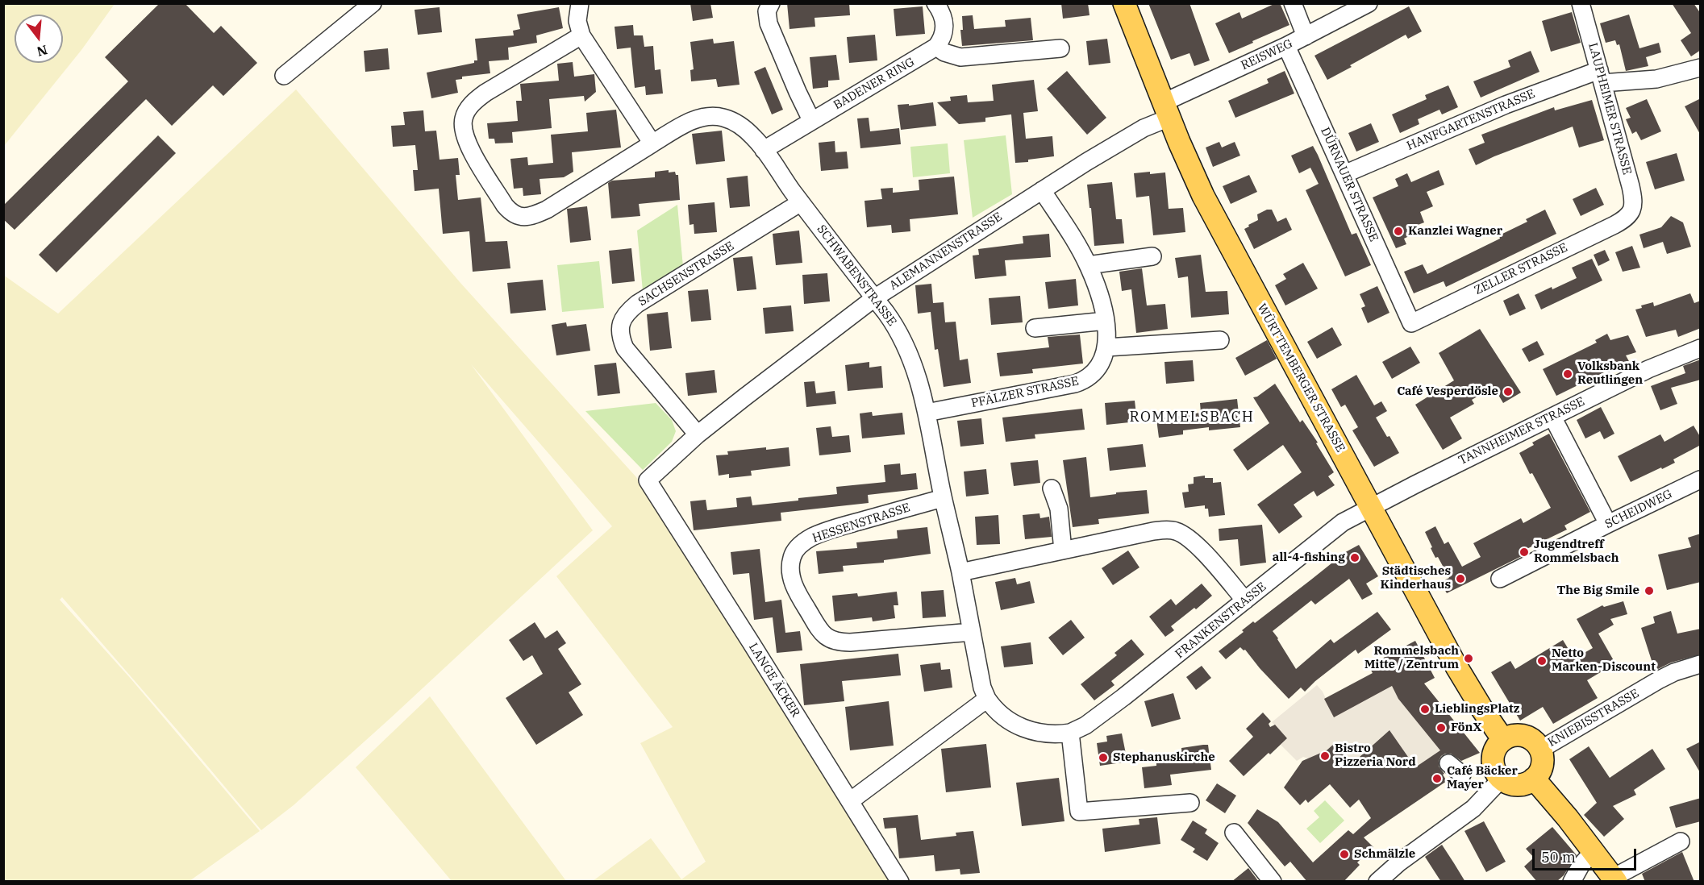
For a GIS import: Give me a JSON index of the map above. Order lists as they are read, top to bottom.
{
  "streets": {
    "main road": ["WÜRTTEMBERGER STRASSE"],
    "street": [
      "REISWEG",
      "BADENER RING",
      "LAUPHEIMER STRASSE",
      "HANFGARTENSTRASSE",
      "DÜRNAUER STRASSE",
      "ALEMANNENSTRASSE",
      "ZELLER STRASSE",
      "SACHSENSTRASSE",
      "SCHWABENSTRASSE",
      "PFÄLZER STRASSE",
      "TANNHEIMER STRASSE",
      "SCHEIDWEG",
      "HESSENSTRASSE",
      "FRANKENSTRASSE",
      "LANGE ÄCKER",
      "KNIEBISSTRASSE"
    ]
  },
  "crossings": [
    ["REISWEG", "DÜRNAUER STRASSE"],
    ["REISWEG", "ALEMANNENSTRASSE"],
    ["REISWEG", "WÜRTTEMBERGER STRASSE"],
    ["BADENER RING", "SCHWABENSTRASSE"],
    ["LAUPHEIMER STRASSE", "HANFGARTENSTRASSE"],
    ["LAUPHEIMER STRASSE", "ZELLER STRASSE"],
    ["HANFGARTENSTRASSE", "DÜRNAUER STRASSE"],
    ["DÜRNAUER STRASSE", "ZELLER STRASSE"],
    ["ALEMANNENSTRASSE", "SACHSENSTRASSE"],
    ["ALEMANNENSTRASSE", "SCHWABENSTRASSE"],
    ["ALEMANNENSTRASSE", "WÜRTTEMBERGER STRASSE"],
    ["ALEMANNENSTRASSE", "PFÄLZER STRASSE"],
    ["ALEMANNENSTRASSE", "LANGE ÄCKER"],
    ["SACHSENSTRASSE", "SCHWABENSTRASSE"],
    ["SCHWABENSTRASSE", "PFÄLZER STRASSE"],
    ["SCHWABENSTRASSE", "HESSENSTRASSE"],
    ["SCHWABENSTRASSE", "FRANKENSTRASSE"],
    ["WÜRTTEMBERGER STRASSE", "TANNHEIMER STRASSE"],
    ["WÜRTTEMBERGER STRASSE", "FRANKENSTRASSE"],
    ["WÜRTTEMBERGER STRASSE", "KNIEBISSTRASSE"],
    ["TANNHEIMER STRASSE", "FRANKENSTRASSE"]
  ],
  "districts": ["ROMMELSBACH"],
  "places": [
    "Kanzlei Wagner",
    "Volksbank Reutlingen",
    "Café Vesperdösle",
    "Jugendtreff Rommelsbach",
    "all-4-fishing",
    "Städtisches Kinderhaus",
    "The Big Smile",
    "Rommelsbach Mitte / Zentrum",
    "Netto Marken-Discount",
    "LieblingsPlatz",
    "FönX",
    "Bistro Pizzeria Nord",
    "Stephanuskirche",
    "Café Bäcker Mayer",
    "Schmälzle"
  ],
  "scale_bar": "50 m",
  "north": "bottom"
}
